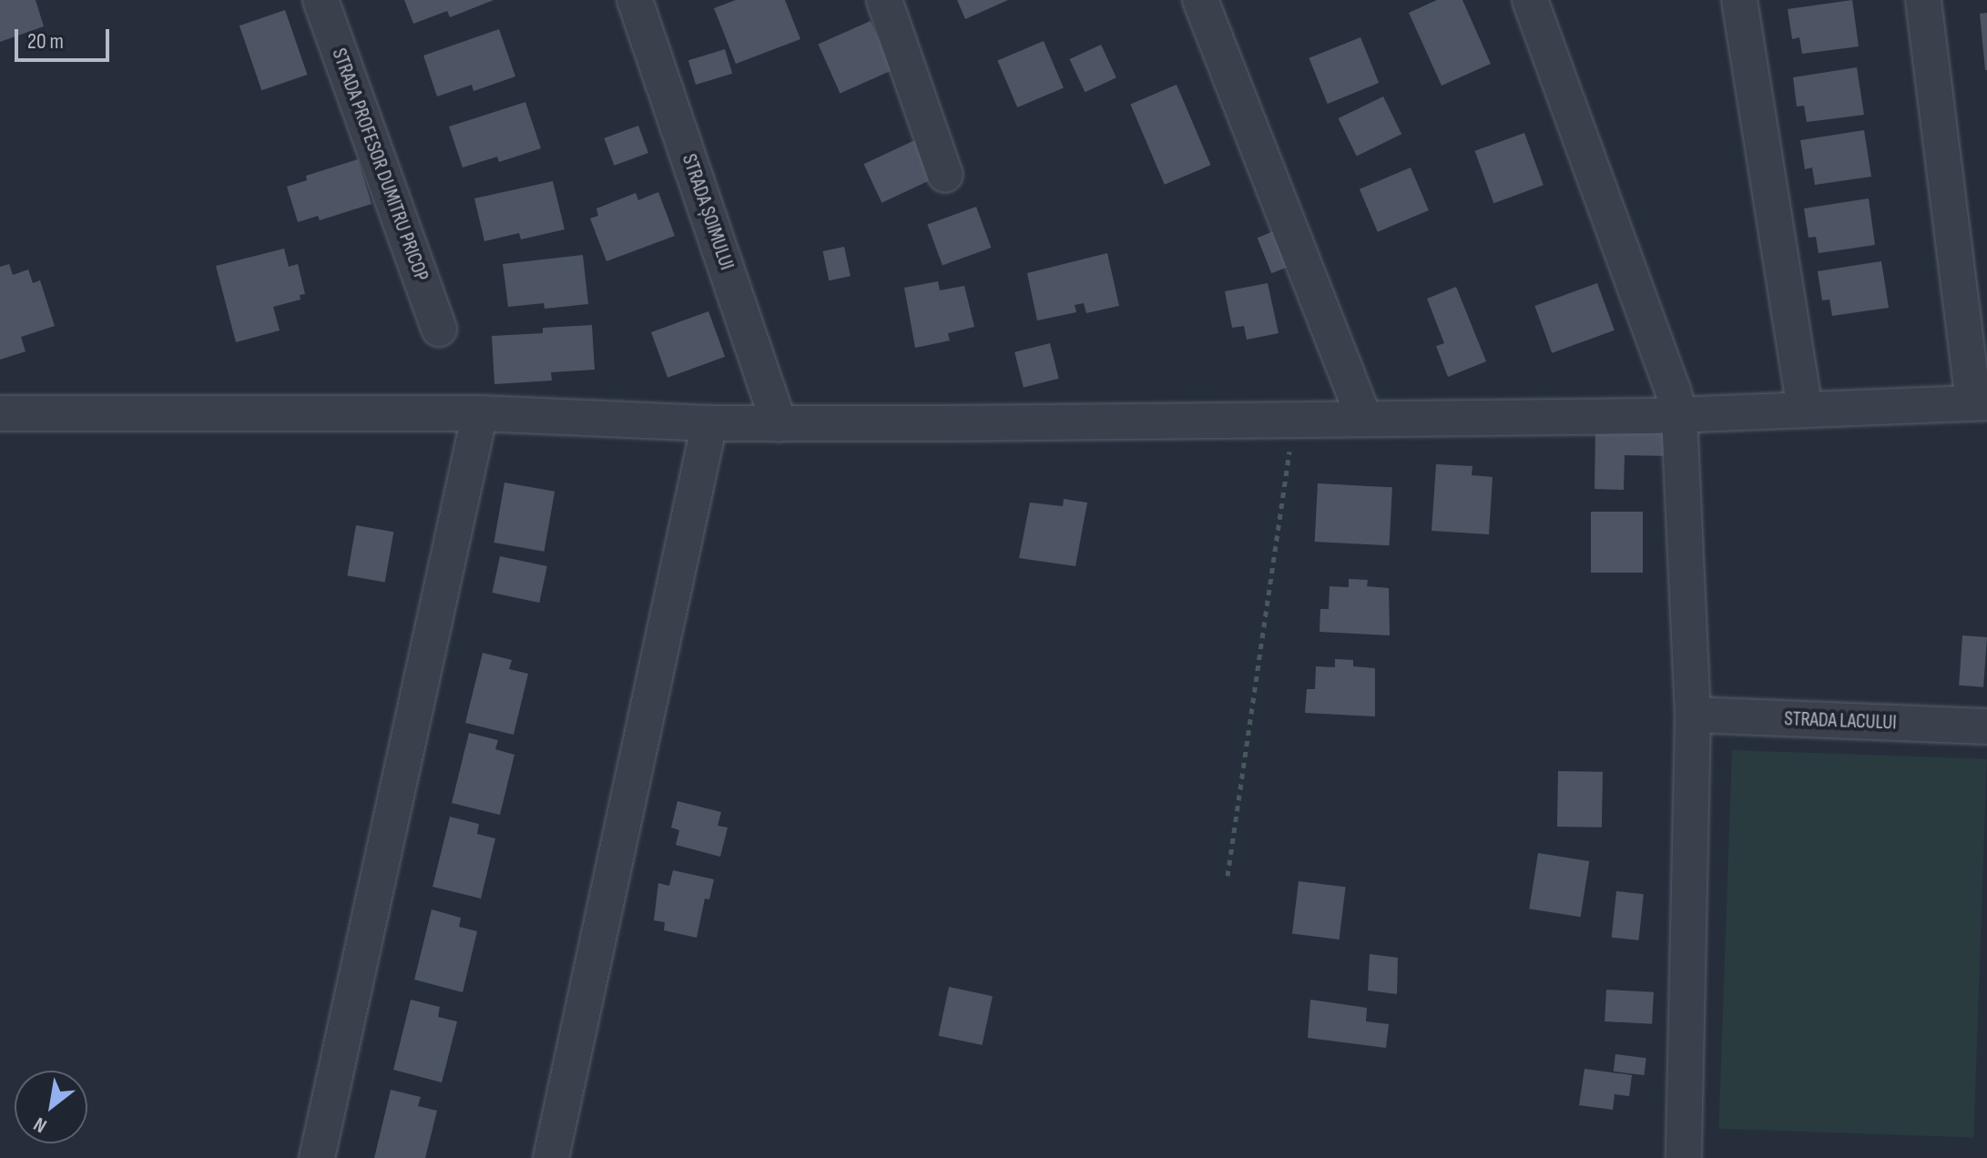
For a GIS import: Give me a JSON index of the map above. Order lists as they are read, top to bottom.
{
  "streets": {
    "street": ["STRADA PROFESOR DUMITRU PRICOP", "STRADA ȘOIMULUI", "STRADA LACULUI"]
  },
  "scale_bar": "20 m",
  "north": "bottom left"
}
